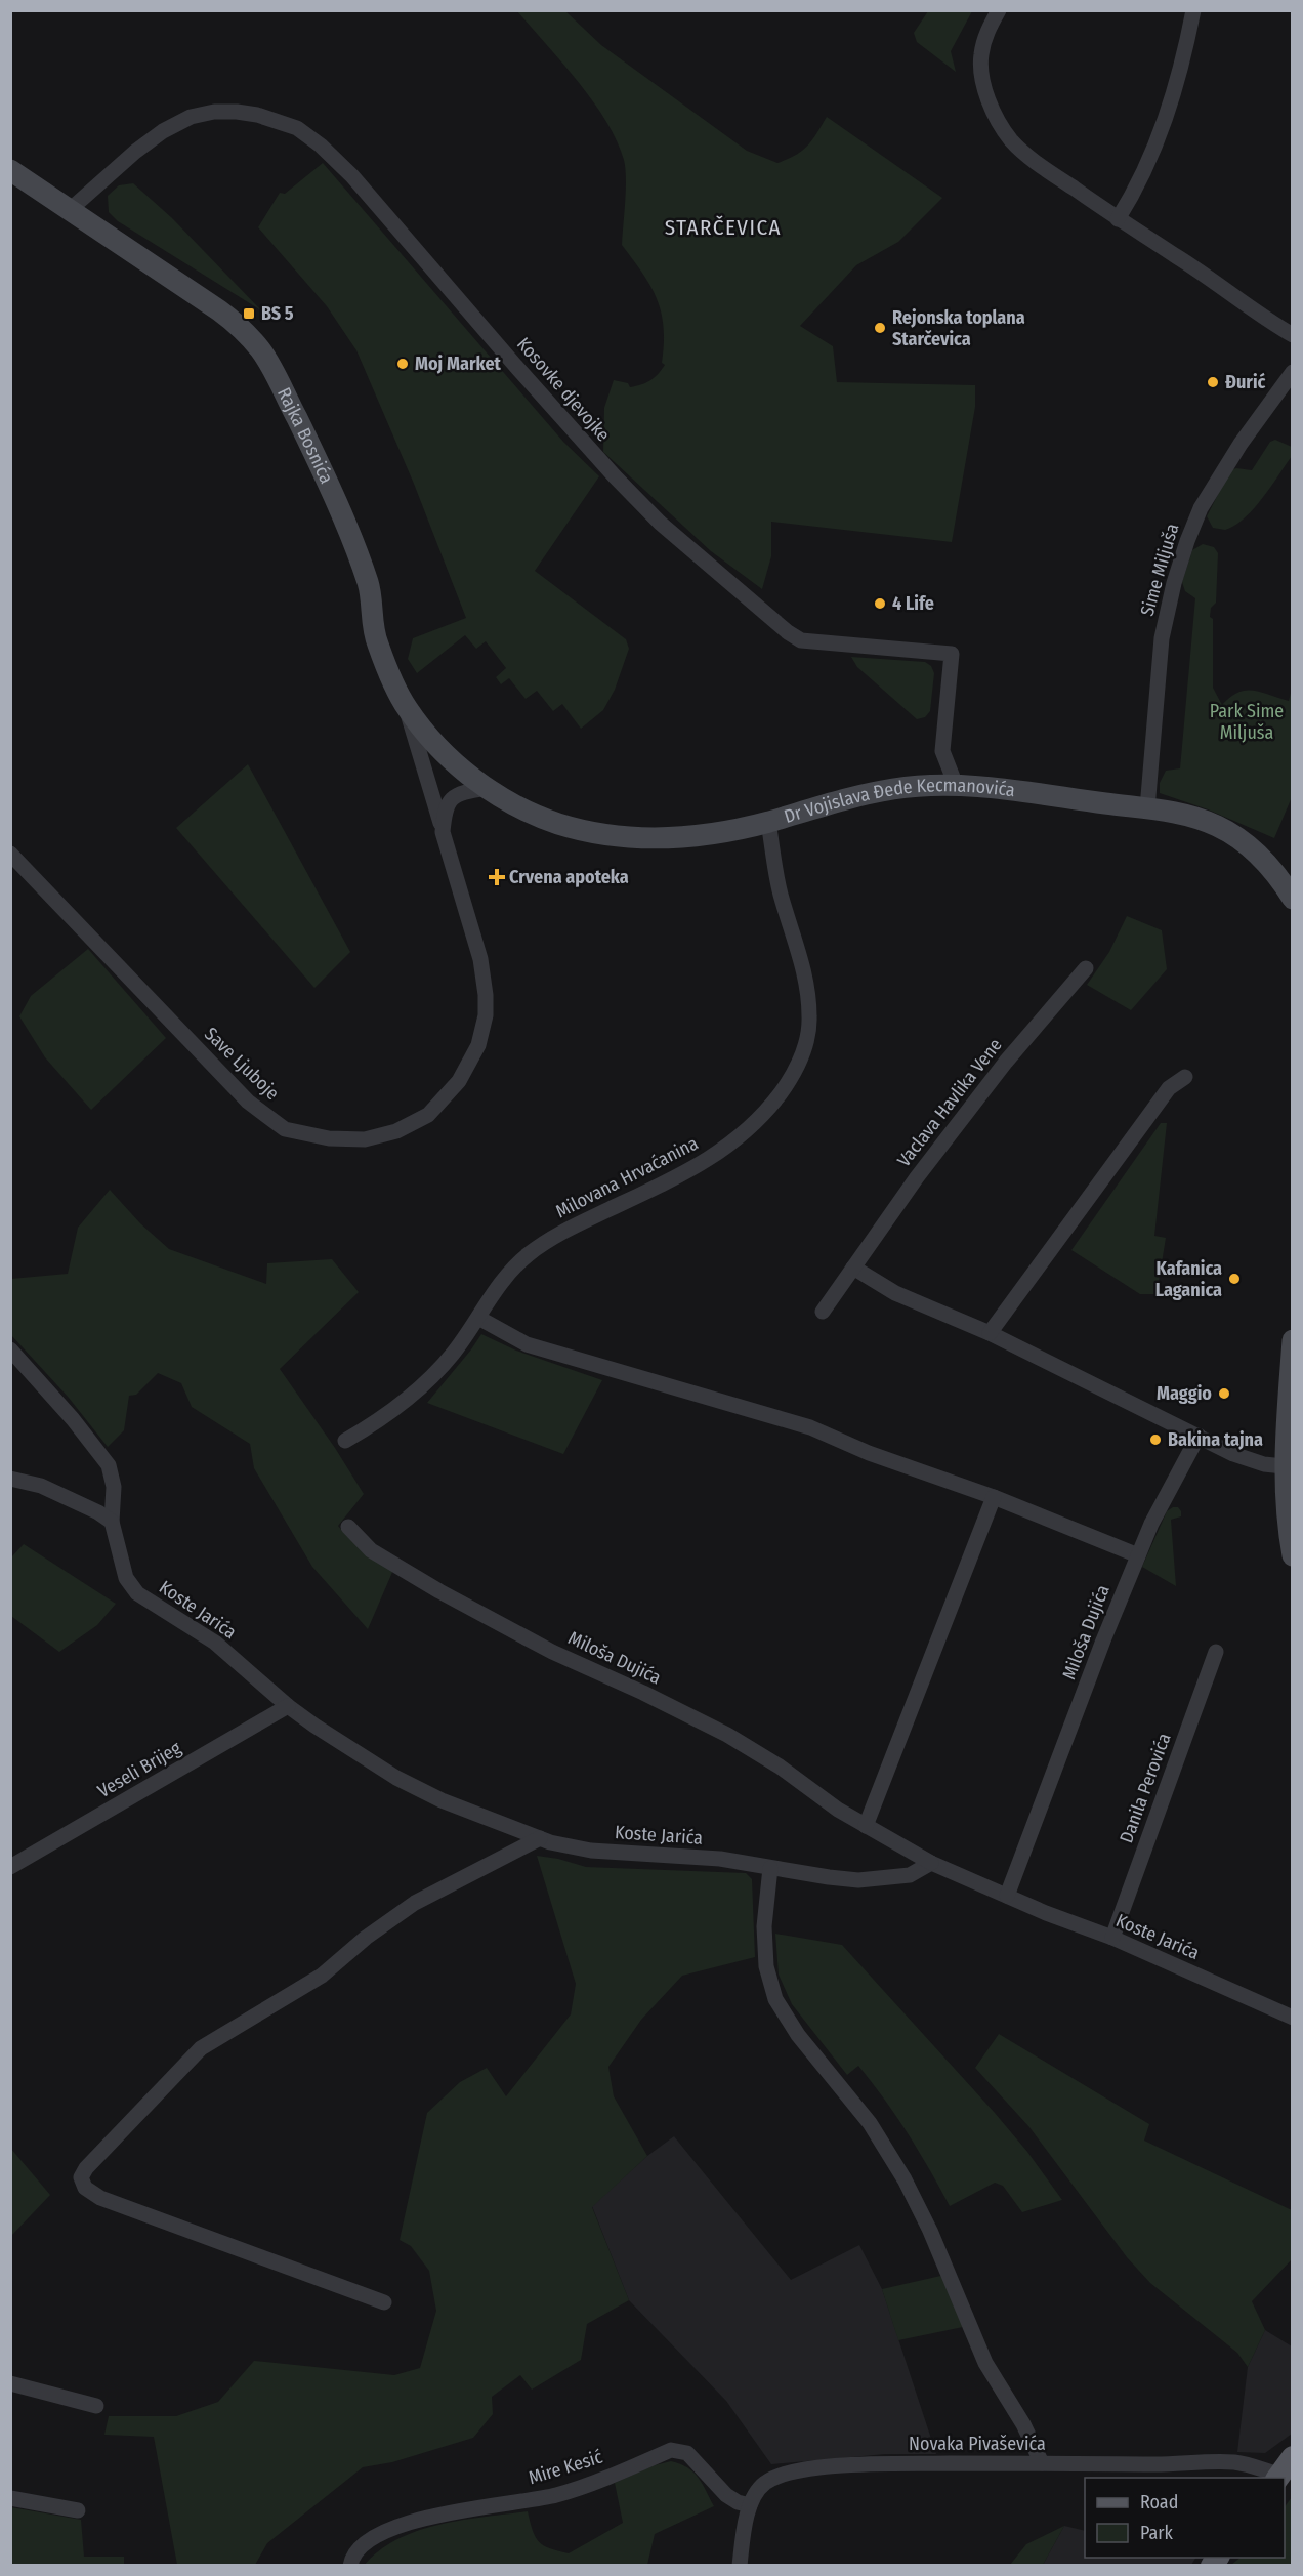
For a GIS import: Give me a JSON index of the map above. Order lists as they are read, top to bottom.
{
  "streets": {
    "street": [
      "Kosovke djevojke",
      "Rajka Bosnića",
      "Sime Miljuša",
      "Dr Vojislava Đede Kecmanovića",
      "Save Ljuboje",
      "Vaclava Havlika Vene",
      "Milovana Hrvaćanina",
      "Koste Jarića",
      "Miloša Dujića",
      "Veseli Brijeg",
      "Danila Perovića",
      "Novaka Pivaševića",
      "Mire Kesić"
    ]
  },
  "crossings": [
    ["Kosovke djevojke", "Rajka Bosnića"],
    ["Kosovke djevojke", "Dr Vojislava Đede Kecmanovića"],
    ["Rajka Bosnića", "Dr Vojislava Đede Kecmanovića"],
    ["Rajka Bosnića", "Save Ljuboje"],
    ["Sime Miljuša", "Dr Vojislava Đede Kecmanovića"],
    ["Dr Vojislava Đede Kecmanovića", "Save Ljuboje"],
    ["Dr Vojislava Đede Kecmanovića", "Milovana Hrvaćanina"],
    ["Koste Jarića", "Miloša Dujića"],
    ["Koste Jarića", "Veseli Brijeg"],
    ["Koste Jarića", "Danila Perovića"],
    ["Novaka Pivaševića", "Mire Kesić"]
  ],
  "districts": ["STARČEVICA"],
  "parks": ["Park Sime Miljuša"],
  "places": {
    "transit": ["BS 5"],
    "other": [
      "Rejonska toplana Starčevica",
      "Moj Market",
      "Đurić",
      "4 Life",
      "Kafanica Laganica",
      "Maggio",
      "Bakina tajna"
    ],
    "health": ["Crvena apoteka"]
  },
  "legend": ["Road", "Park"]
}
